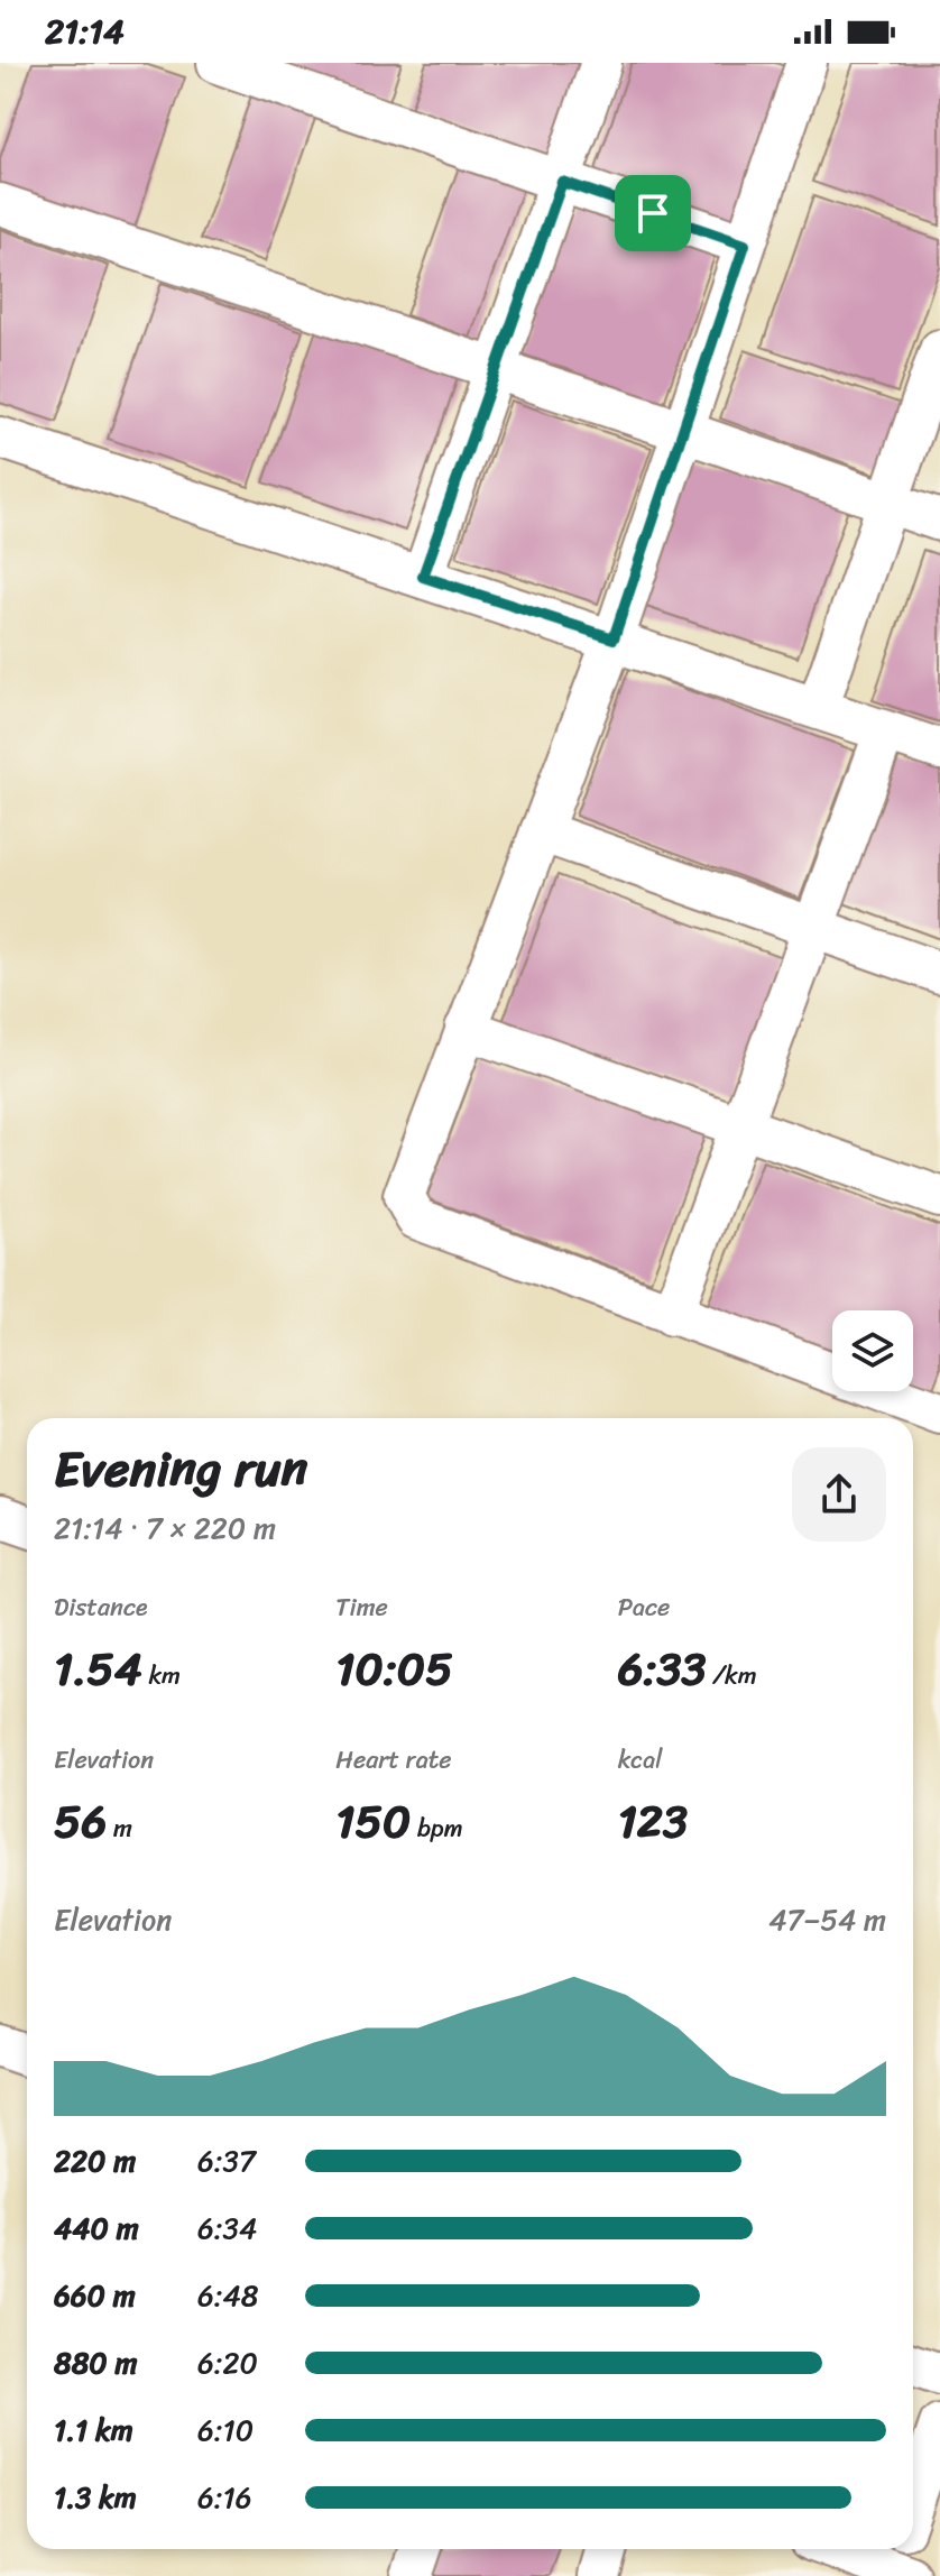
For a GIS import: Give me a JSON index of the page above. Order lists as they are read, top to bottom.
{
  "page": {
    "status": "21:14",
    "heading": ["Evening run", "21:14 · 7 × 220 m"],
    "stats": [
      ["Distance", "1.54 km"],
      ["Time", "10:05"],
      ["Pace", "6:33 /km"],
      ["Elevation", "56 m"],
      ["Heart rate", "150 bpm"],
      ["kcal", "123"]
    ],
    "chart": ["Elevation", "47–54 m"],
    "list": [
      {
        "name": "220 m",
        "note": "6:37"
      },
      {
        "name": "440 m",
        "note": "6:34"
      },
      {
        "name": "660 m",
        "note": "6:48"
      },
      {
        "name": "880 m",
        "note": "6:20"
      },
      {
        "name": "1.1 km",
        "note": "6:10"
      },
      {
        "name": "1.3 km",
        "note": "6:16"
      }
    ]
  }
}
